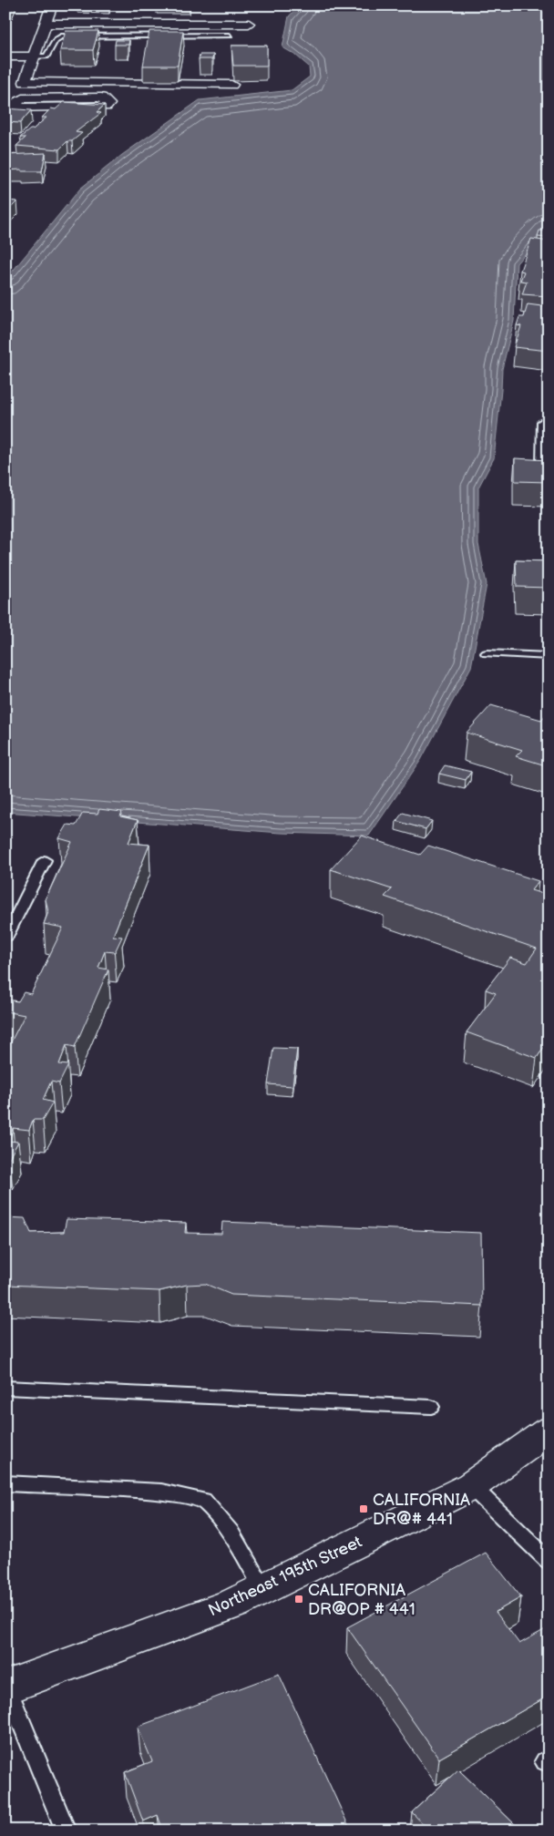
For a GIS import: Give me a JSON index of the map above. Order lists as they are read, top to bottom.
{
  "streets": {
    "street": ["Northeast 195th Street"]
  },
  "places": {
    "transit": ["CALIFORNIA DR@# 441", "CALIFORNIA DR@OP # 441"]
  }
}
